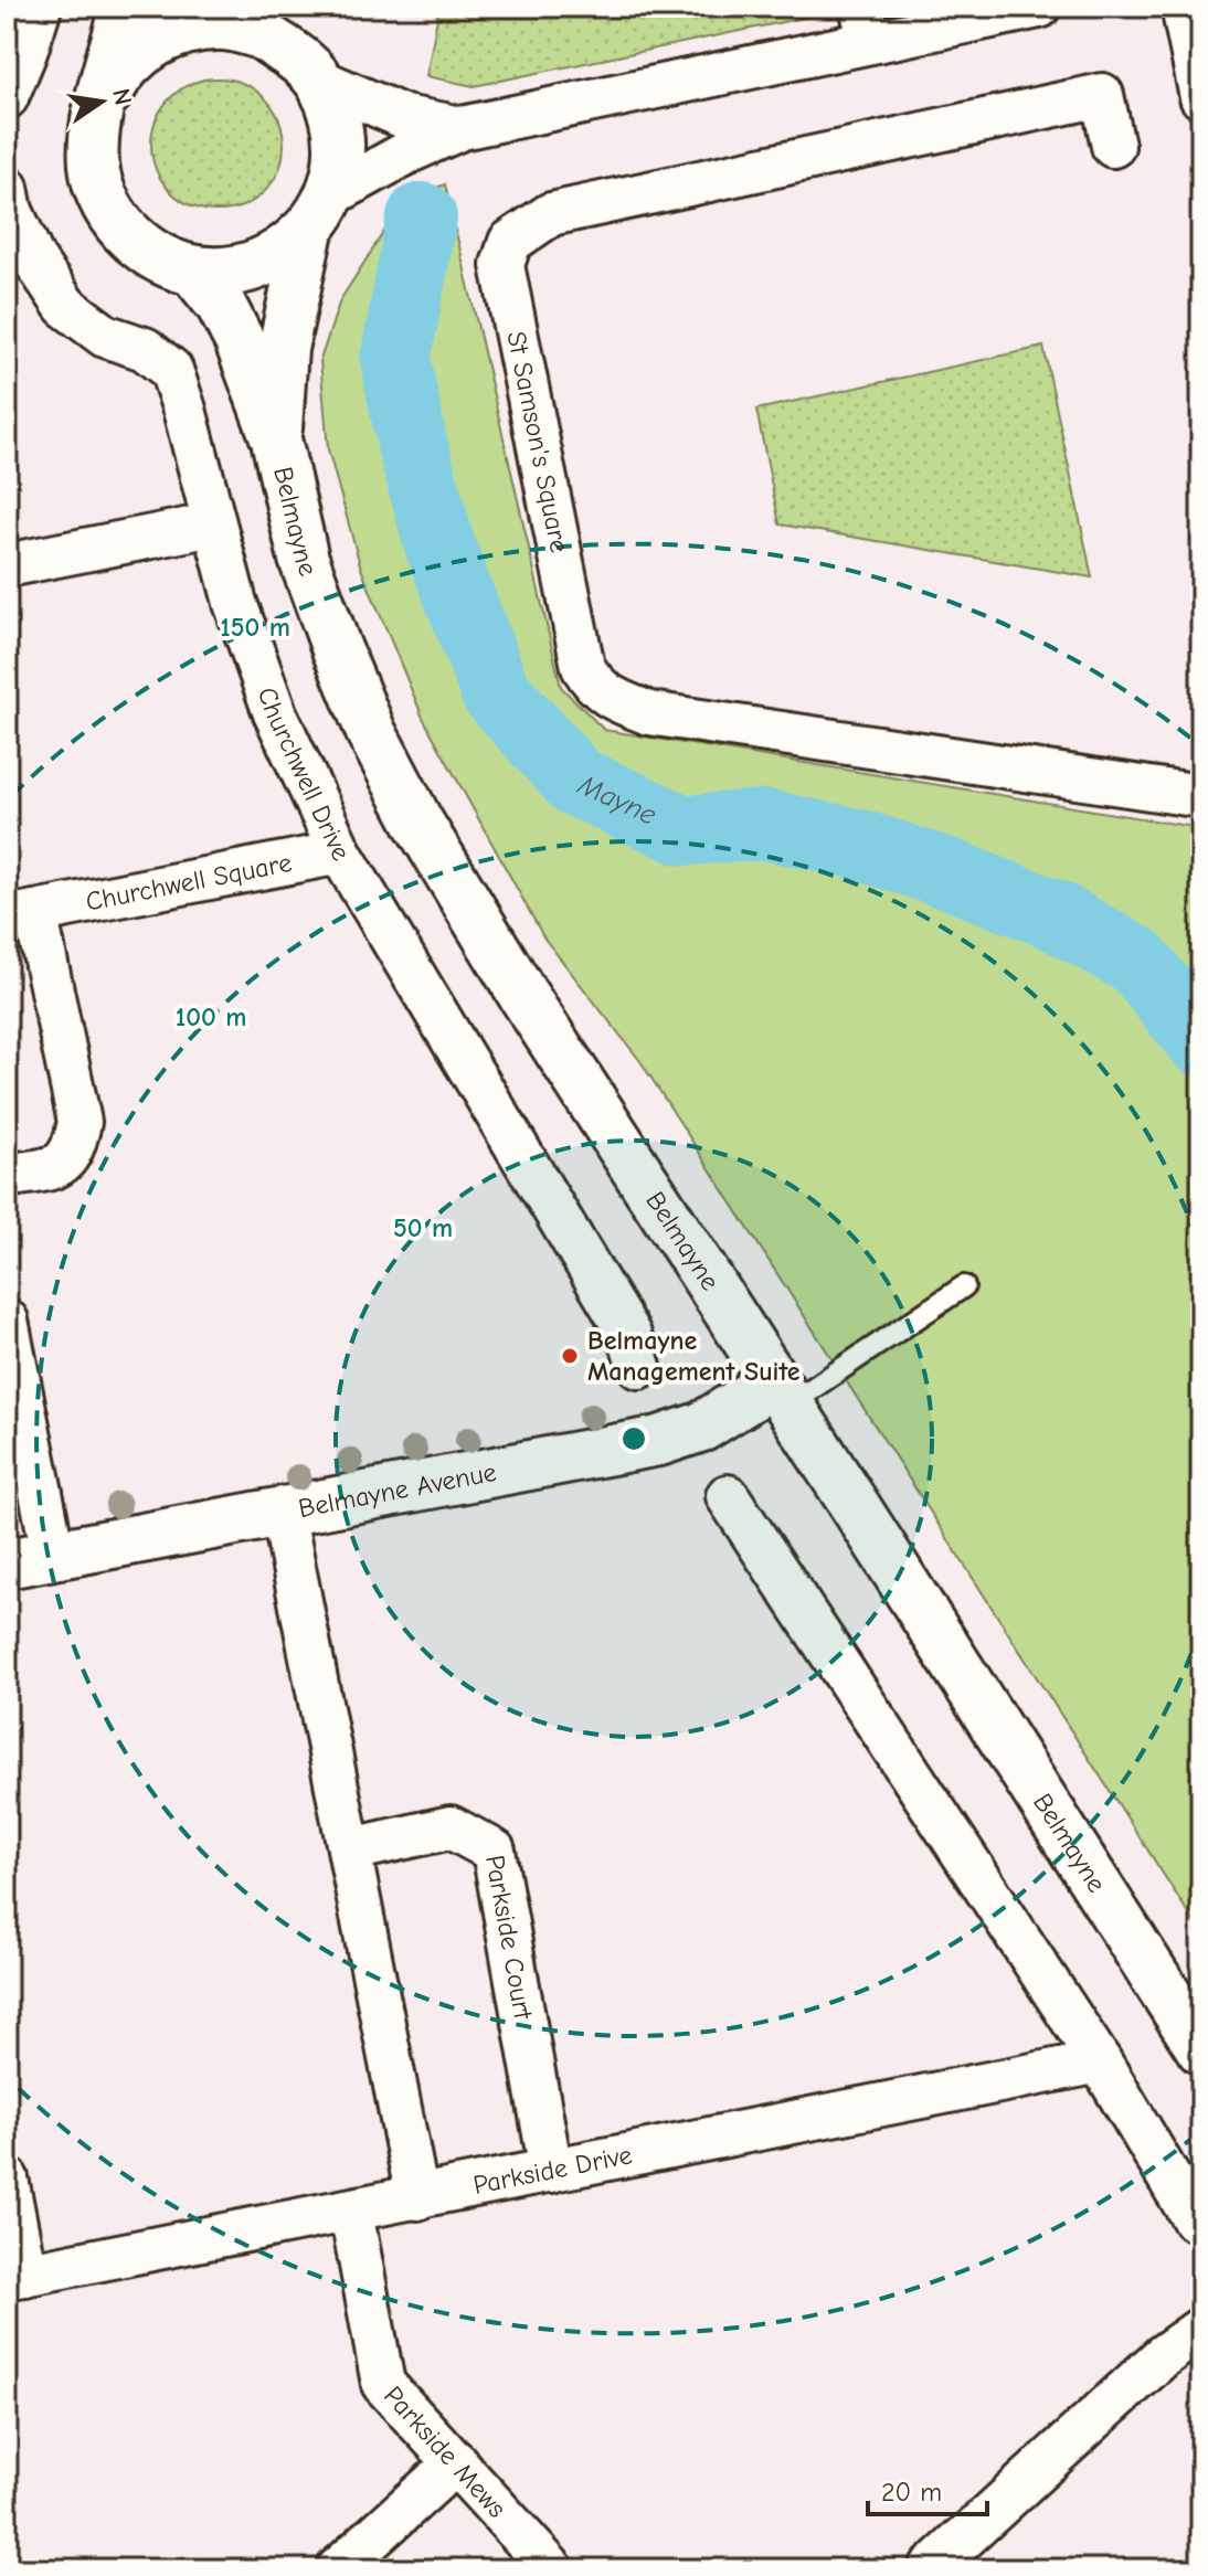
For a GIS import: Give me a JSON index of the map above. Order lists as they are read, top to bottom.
{
  "streets": {
    "street": [
      "St Samson's Square",
      "Belmayne",
      "Churchwell Drive",
      "Churchwell Square",
      "Belmayne Avenue",
      "Parkside Court",
      "Parkside Drive",
      "Parkside Mews"
    ]
  },
  "crossings": [
    ["Belmayne", "Belmayne Avenue"],
    ["Churchwell Drive", "Churchwell Square"],
    ["Parkside Court", "Parkside Drive"],
    ["Parkside Drive", "Parkside Mews"]
  ],
  "water": ["Mayne"],
  "places": ["Belmayne Management Suite"],
  "scale_bar": "20 m",
  "north": "right",
  "rings": ["150 m", "100 m", "50 m"]
}
